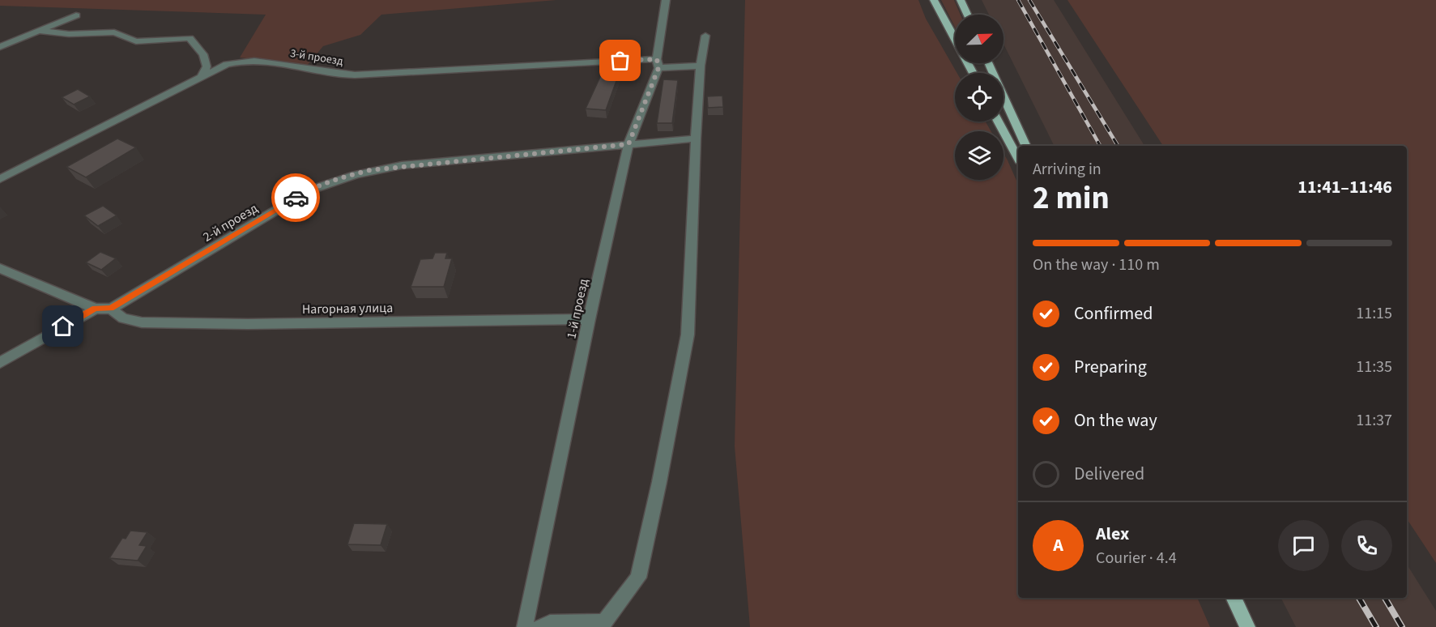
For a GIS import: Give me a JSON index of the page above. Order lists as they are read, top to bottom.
{
  "streets": {
    "street": [
      "3-й проезд",
      "2-й проезд",
      "Нагорная улица",
      "1-й проезд"
    ]
  },
  "crossings": [
    ["3-й проезд", "1-й проезд"],
    ["2-й проезд", "Нагорная улица"],
    ["2-й проезд", "1-й проезд"],
    ["Нагорная улица", "1-й проезд"]
  ],
  "north": "top right",
  "page": {
    "heading": ["2 min", "Arriving in", "11:41–11:46"],
    "panel": ["Alex", "Courier · 4.4"],
    "bar": "On the way · 110 m",
    "list": [
      ["Confirmed", "11:15"],
      ["Preparing", "11:35"],
      ["On the way", "11:37"],
      "Delivered"
    ],
    "round": "A"
  }
}
